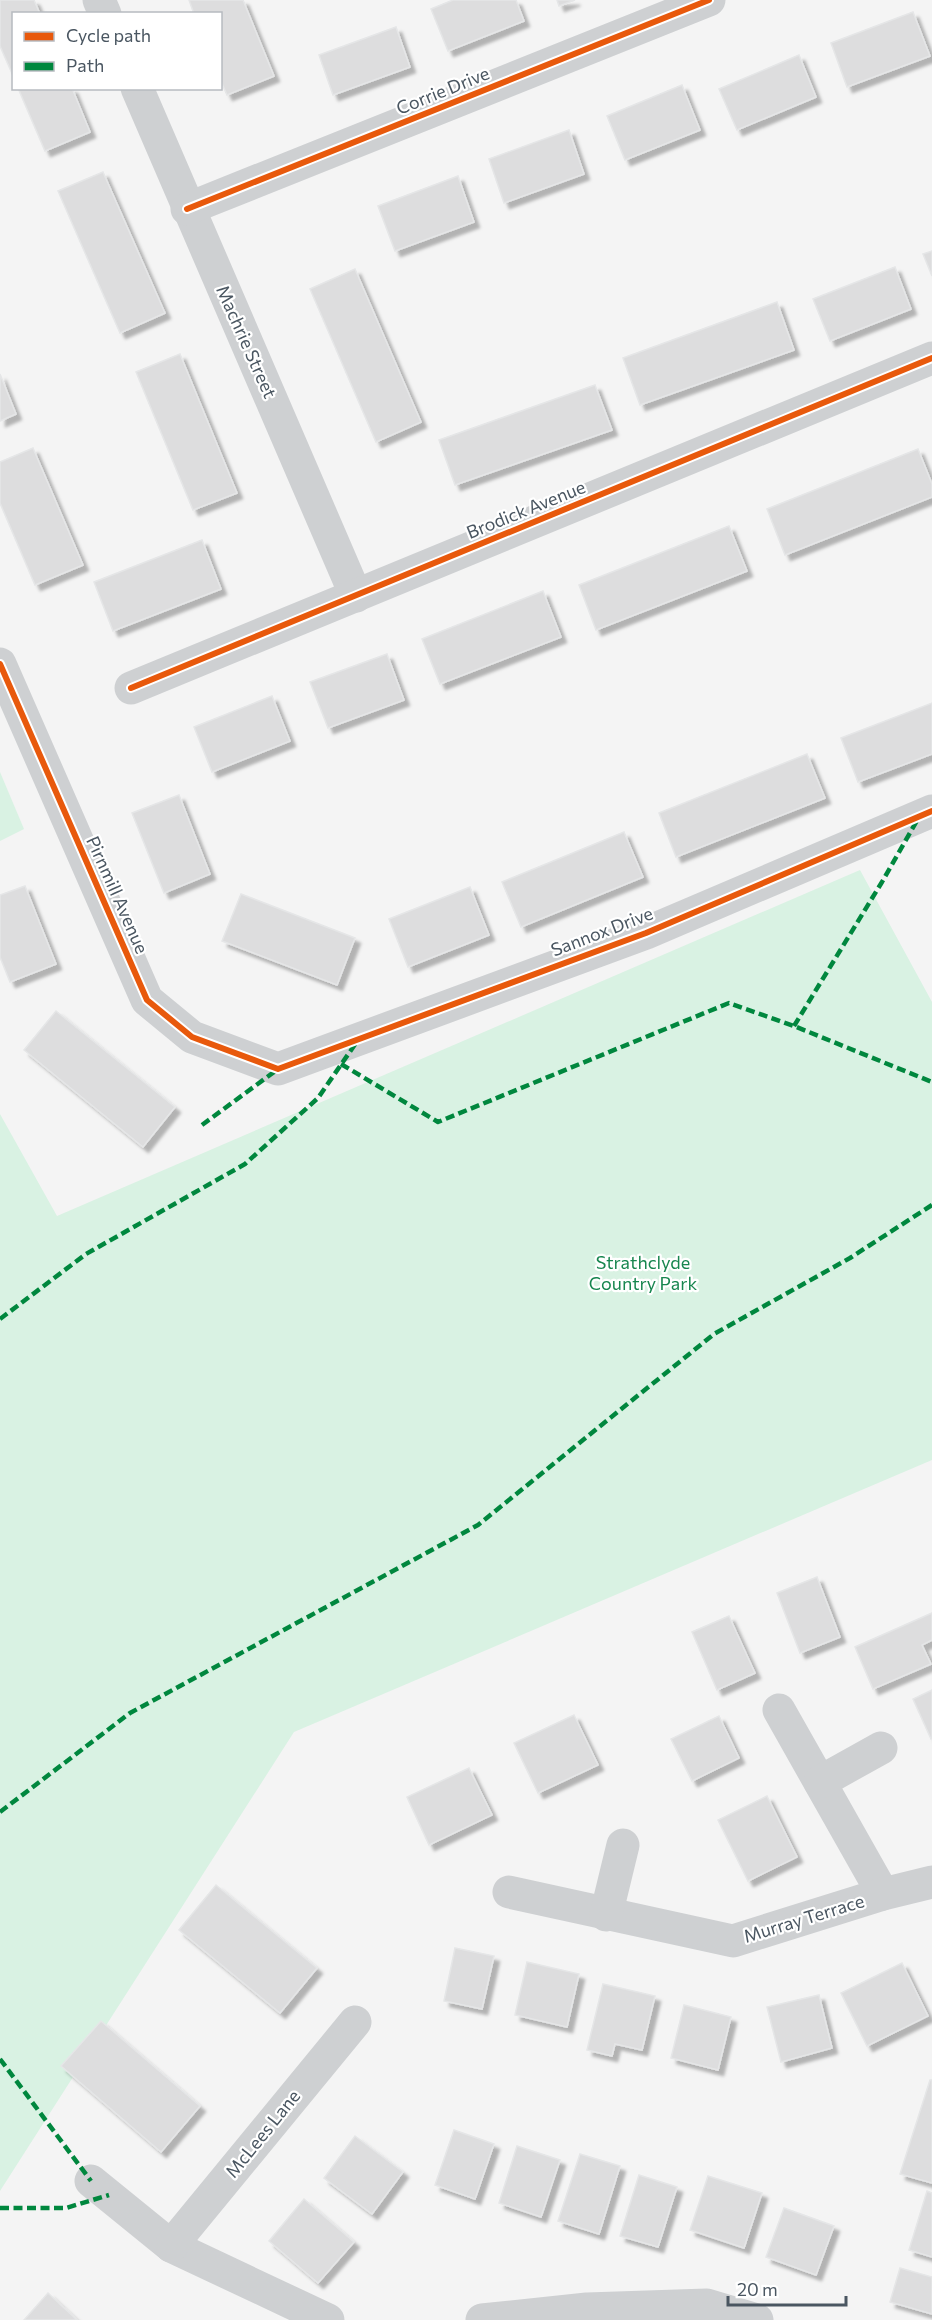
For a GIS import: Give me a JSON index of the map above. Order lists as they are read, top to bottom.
{
  "streets": {
    "street": [
      "Corrie Drive",
      "Machrie Street",
      "Brodick Avenue",
      "Pirnmill Avenue",
      "Sannox Drive",
      "Murray Terrace",
      "McLees Lane"
    ]
  },
  "crossings": [
    ["Corrie Drive", "Machrie Street"],
    ["Machrie Street", "Brodick Avenue"],
    ["Pirnmill Avenue", "Sannox Drive"]
  ],
  "parks": ["Strathclyde Country Park"],
  "legend": ["Cycle path", "Path"],
  "scale_bar": "20 m"
}
